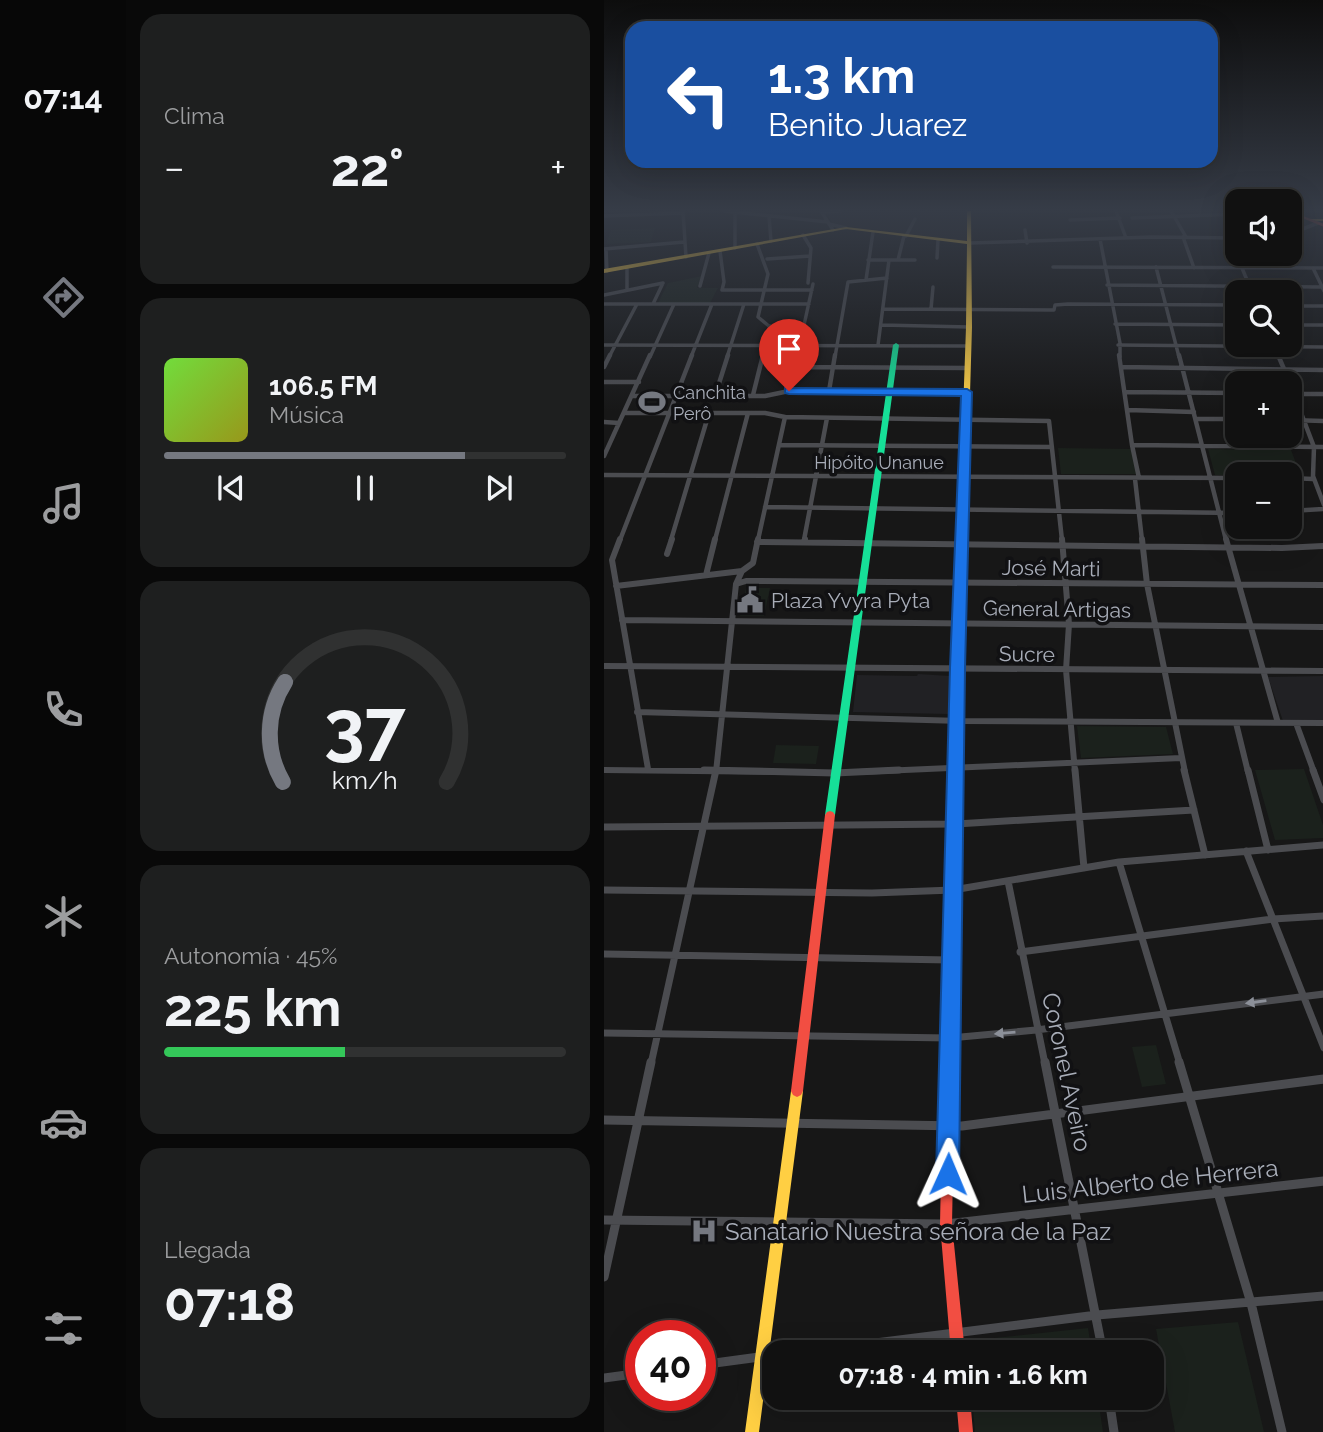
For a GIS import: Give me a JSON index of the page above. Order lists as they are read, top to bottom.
{
  "streets": {
    "street": [
      "Hipóito Unanue",
      "José Marti",
      "General Artigas",
      "Sucre",
      "Coronel Aveiro",
      "Luis Alberto de Herrera"
    ]
  },
  "crossings": [
    ["Coronel Aveiro", "Luis Alberto de Herrera"]
  ],
  "places": {
    "sports": ["Canchita Perô"],
    "public building": ["Plaza Yvyra Pyta"],
    "hospital": ["Sanatario Nuestra señora de la Paz"]
  },
  "page": {
    "tabs": "07:14",
    "tile": [
      "Clima",
      ["Autonomía · 45%", "225 km"],
      ["Llegada", "07:18"]
    ],
    "turn": ["1.3 km", "Benito Juarez"],
    "heat": ["−", "22°", "+"],
    "map_buttons": ["+", "−"],
    "song": ["106.5 FM", "Música"],
    "limit": "40",
    "trip": "07:18 · 4 min · 1.6 km",
    "gauge": ["37", "km/h"]
  }
}
